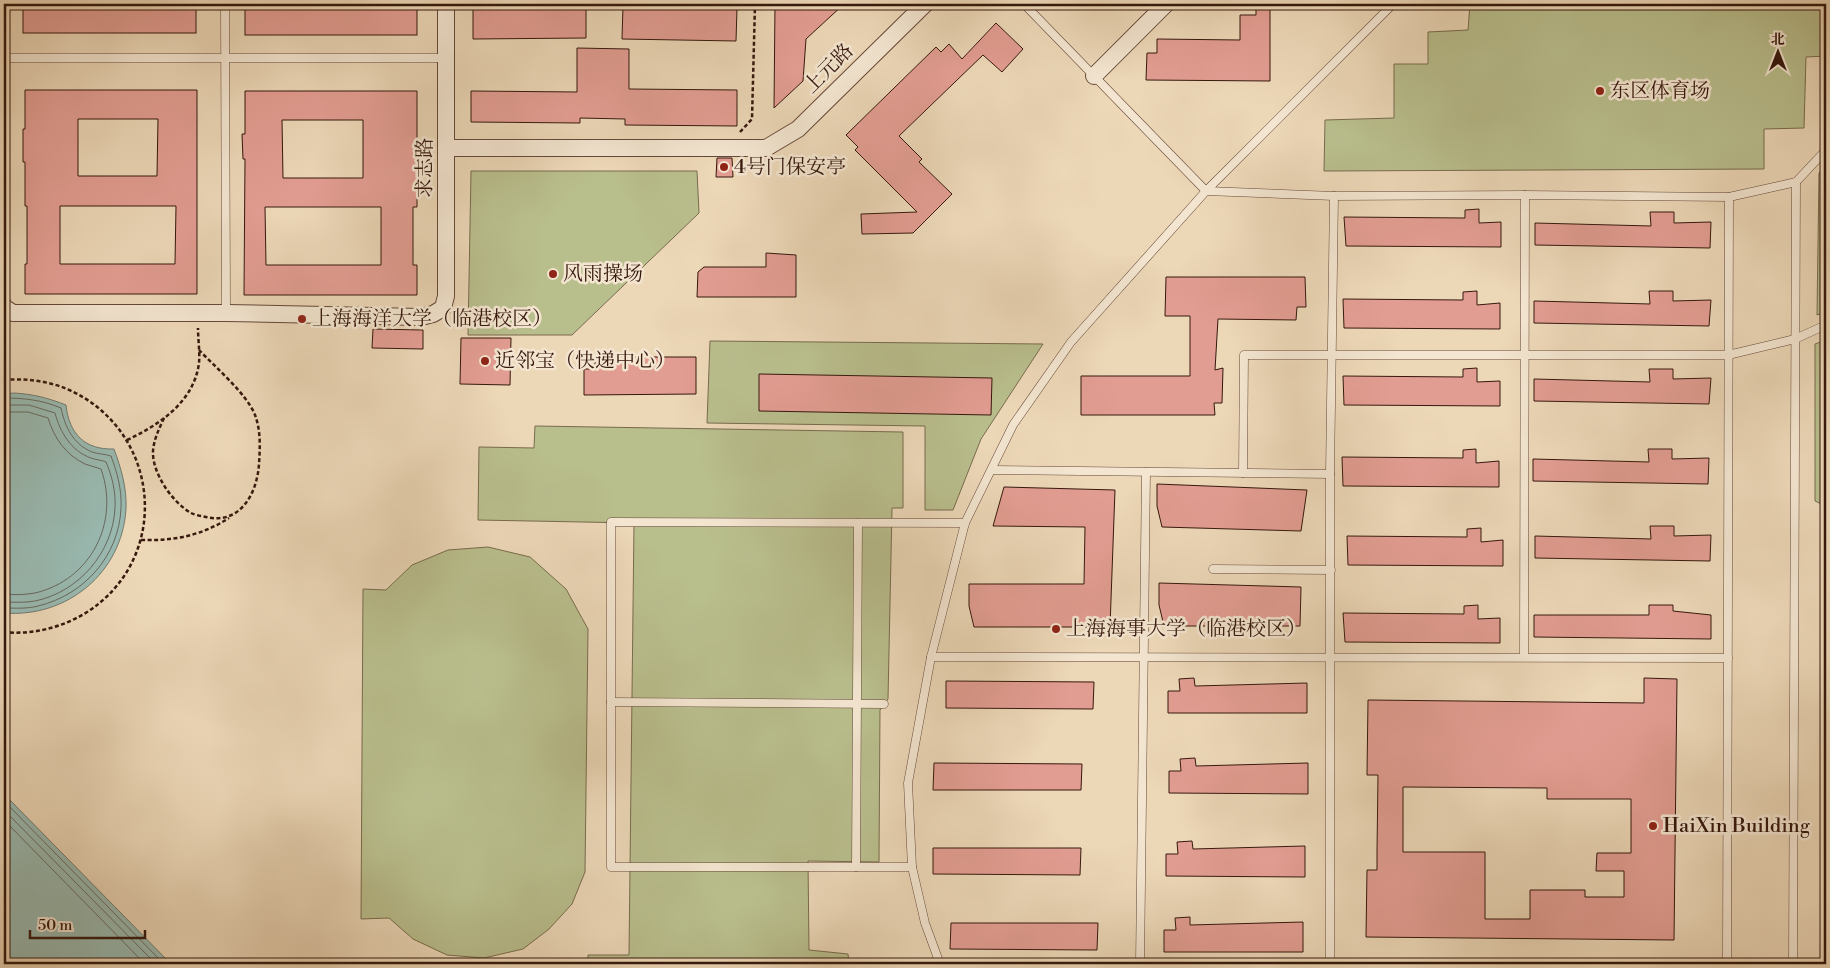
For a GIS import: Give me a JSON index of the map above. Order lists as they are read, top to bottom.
{
  "streets": {
    "street": ["上元路", "求志路"]
  },
  "crossings": [
    ["上元路", "求志路"]
  ],
  "places": [
    "东区体育场",
    "4号门保安亭",
    "风雨操场",
    "上海海洋大学（临港校区）",
    "近邻宝（快递中心）",
    "上海海事大学（临港校区）",
    "HaiXin Building"
  ],
  "scale_bar": "50 m",
  "north": "top"
}
